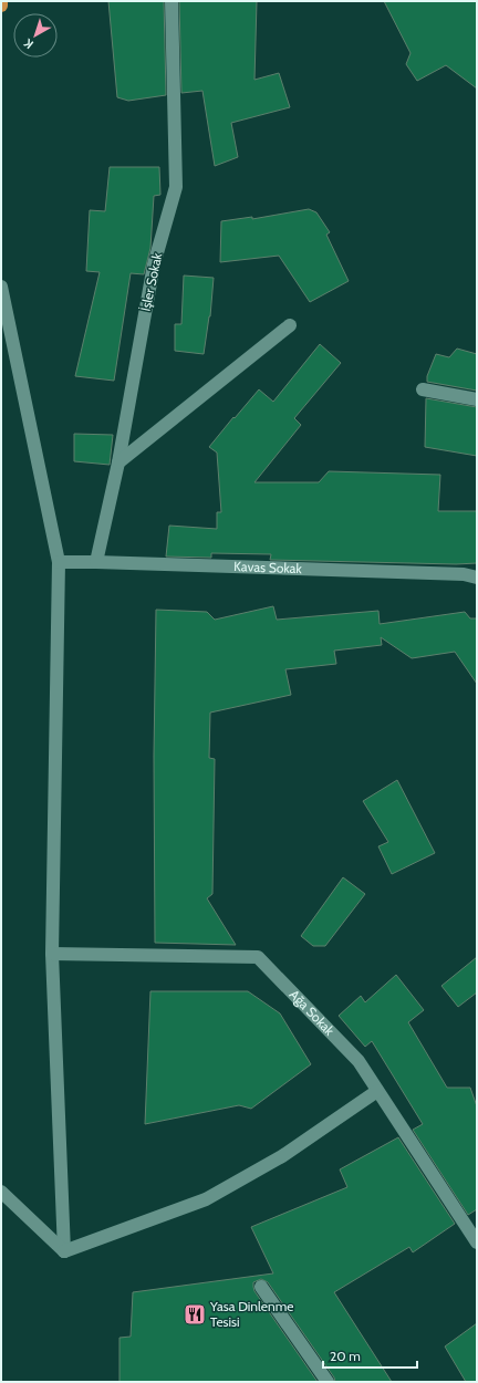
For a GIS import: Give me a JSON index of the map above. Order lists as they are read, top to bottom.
{
  "streets": {
    "street": ["İşler Sokak", "Kavas Sokak", "Ağa Sokak"]
  },
  "crossings": [
    ["İşler Sokak", "Kavas Sokak"]
  ],
  "places": {
    "restaurant": ["Yasa Dinlenme Tesisi"]
  },
  "scale_bar": "20 m",
  "north": "bottom left"
}
